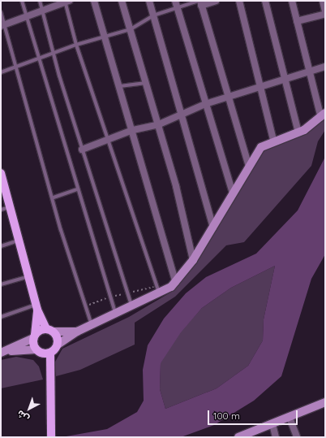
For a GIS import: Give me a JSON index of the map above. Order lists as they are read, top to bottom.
{
  "scale_bar": "100 m",
  "north": "bottom left"
}
